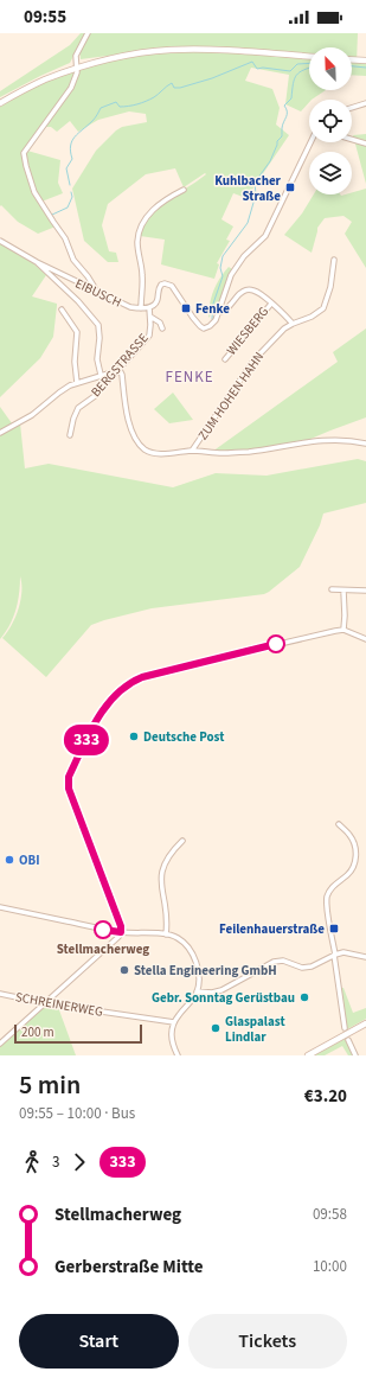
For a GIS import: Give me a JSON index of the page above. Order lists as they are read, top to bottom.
{
  "streets": {
    "street": [
      "EIBUSCH",
      "WIESBERG",
      "BERGSTRASSE",
      "ZUM HOHEN HAHN",
      "SCHREINERWEG"
    ]
  },
  "crossings": [
    ["EIBUSCH", "BERGSTRASSE"]
  ],
  "districts": ["FENKE"],
  "places": {
    "transit": ["Kuhlbacher Straße", "Fenke", "Feilenhauerstraße"],
    "other": [
      "Deutsche Post",
      "OBI",
      "Stellmacherweg",
      "Stella Engineering GmbH",
      "Gebr. Sonntag Gerüstbau",
      "Glaspalast Lindlar"
    ]
  },
  "lines": ["bus line 333"],
  "scale_bar": "200 m",
  "north": "top left",
  "page": {
    "status": "09:55",
    "on_map": "333",
    "scale": "200 m",
    "heading": ["5 min", "09:55 – 10:00 · Bus", "€3.20"],
    "legs": ["3", "333"],
    "list": [
      {
        "name": "Stellmacherweg",
        "value": "09:58"
      },
      {
        "name": "Gerberstraße Mitte",
        "value": "10:00"
      }
    ],
    "buttons": ["Start", "Tickets"]
  }
}
